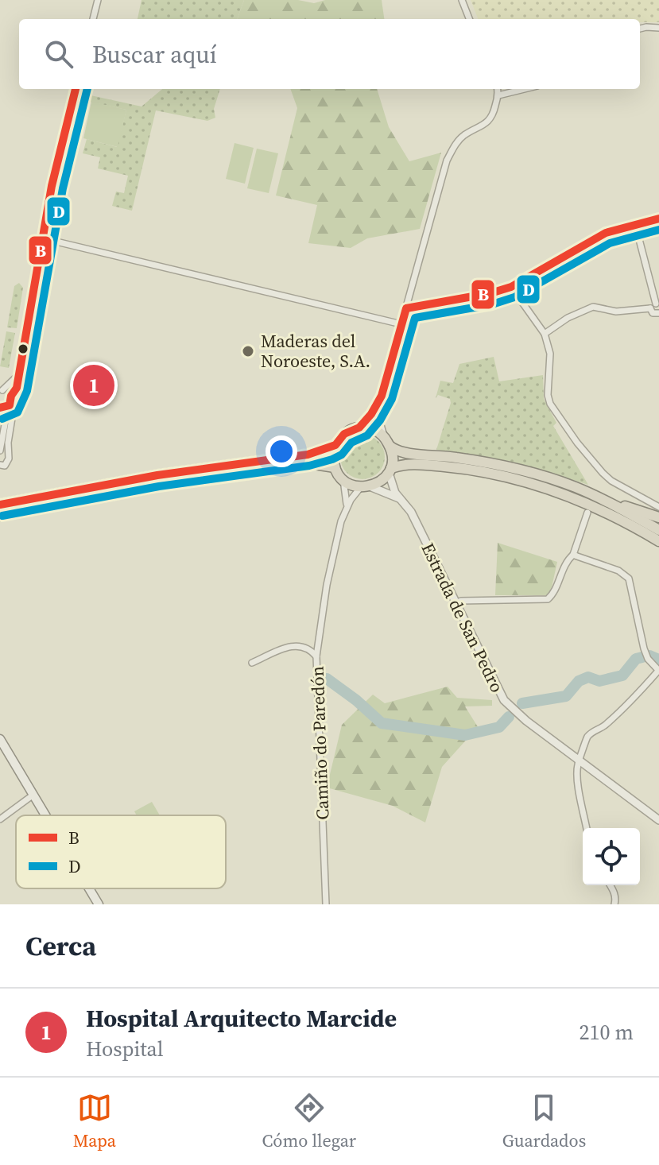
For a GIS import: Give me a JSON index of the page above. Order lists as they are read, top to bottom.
{
  "streets": {
    "street": ["Estrada de San Pedro", "Camiño do Paredón"]
  },
  "places": ["Maderas del Noroeste, S.A."],
  "lines": ["transit line B", "transit line D"],
  "legend": ["B", "D"],
  "page": {
    "search": "Buscar aquí",
    "pins": "1",
    "heading": "Cerca",
    "list": [
      {
        "mark": "1",
        "name": "Hospital Arquitecto Marcide",
        "note": "Hospital",
        "value": "210 m"
      }
    ],
    "nav": ["Mapa", "Cómo llegar", "Guardados"]
  }
}
